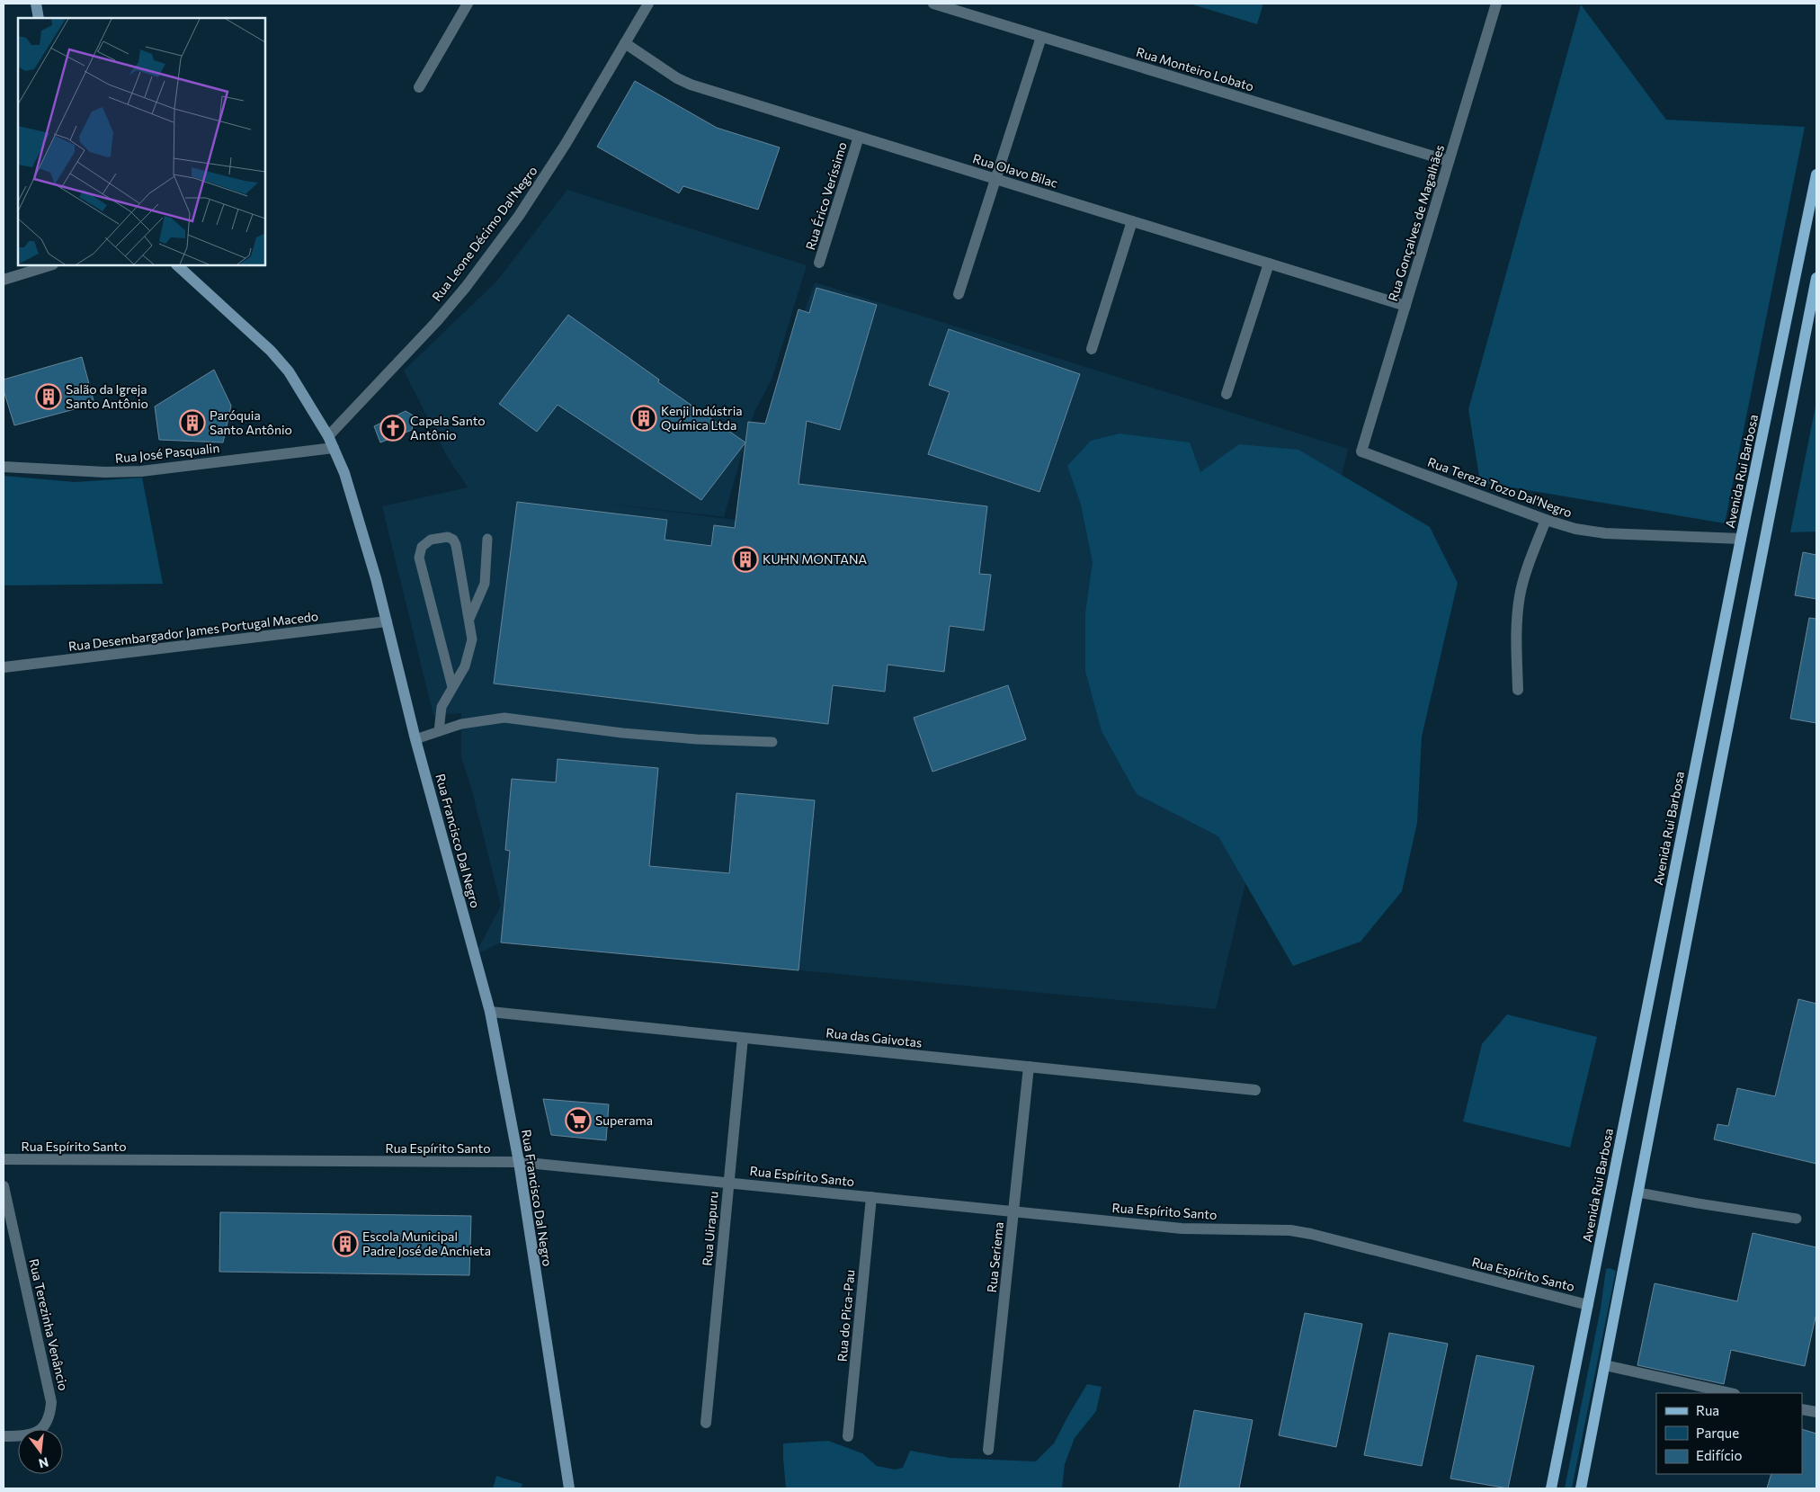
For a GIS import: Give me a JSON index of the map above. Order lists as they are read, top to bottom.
{
  "streets": {
    "main road": ["Avenida Rui Barbosa"],
    "street": [
      "Rua Monteiro Lobato",
      "Rua Olavo Bilac",
      "Rua Érico Veríssimo",
      "Rua Gonçalves de Magalhães",
      "Rua Leone Décimo Dal'Negro",
      "Rua José Pasqualin",
      "Rua Tereza Tozo Dal'Negro",
      "Rua Desembargador James Portugal Macedo",
      "Rua Francisco Dal Negro",
      "Rua das Gaivotas",
      "Rua Espírito Santo",
      "Rua Uirapuru",
      "Rua Seriema",
      "Rua do Pica-Pau",
      "Rua Terezinha Venâncio"
    ]
  },
  "crossings": [
    ["Rua Monteiro Lobato", "Rua Gonçalves de Magalhães"],
    ["Rua Olavo Bilac", "Rua Érico Veríssimo"],
    ["Rua Olavo Bilac", "Rua Gonçalves de Magalhães"],
    ["Rua Olavo Bilac", "Rua Leone Décimo Dal'Negro"],
    ["Rua Gonçalves de Magalhães", "Rua Tereza Tozo Dal'Negro"],
    ["Rua Leone Décimo Dal'Negro", "Rua Francisco Dal Negro"],
    ["Rua José Pasqualin", "Rua Francisco Dal Negro"],
    ["Avenida Rui Barbosa", "Rua Tereza Tozo Dal'Negro"],
    ["Avenida Rui Barbosa", "Rua Espírito Santo"],
    ["Rua Desembargador James Portugal Macedo", "Rua Francisco Dal Negro"],
    ["Rua Francisco Dal Negro", "Rua das Gaivotas"],
    ["Rua Francisco Dal Negro", "Rua Espírito Santo"],
    ["Rua das Gaivotas", "Rua Uirapuru"],
    ["Rua das Gaivotas", "Rua Seriema"],
    ["Rua Espírito Santo", "Rua Uirapuru"],
    ["Rua Espírito Santo", "Rua Seriema"],
    ["Rua Espírito Santo", "Rua do Pica-Pau"]
  ],
  "places": {
    "building": [
      "Salão da Igreja Santo Antônio",
      "Kenji Indústria Química Ltda",
      "Paróquia Santo Antônio",
      "KUHN MONTANA",
      "Escola Municipal Padre José de Anchieta"
    ],
    "church": ["Capela Santo Antônio"],
    "supermarket": ["Superama"]
  },
  "legend": ["Rua", "Parque", "Edifício"],
  "north": "bottom"
}
